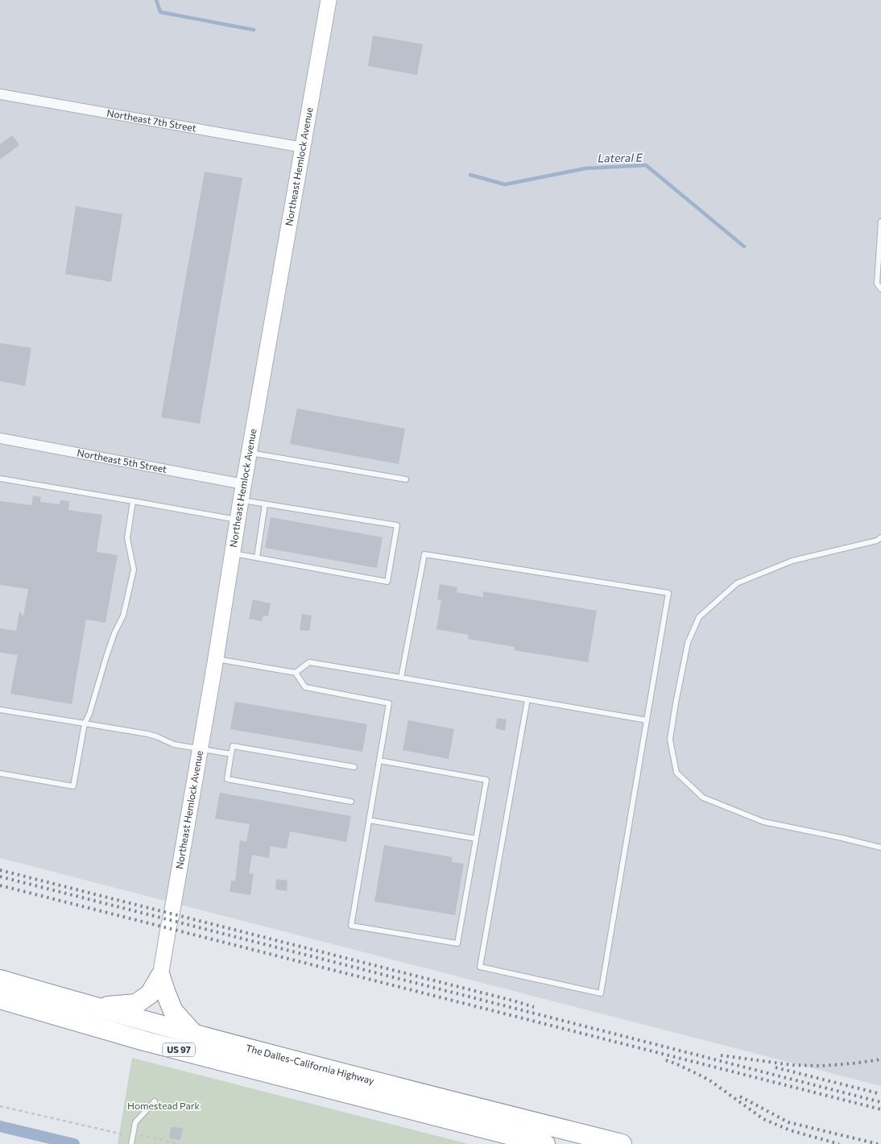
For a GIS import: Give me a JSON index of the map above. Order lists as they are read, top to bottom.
{
  "streets": {
    "highway": ["US 97", "The Dalles-California Highway"],
    "street": ["Northeast 7th Street", "Northeast Hemlock Avenue", "Northeast 5th Street"]
  },
  "crossings": [
    ["Northeast 7th Street", "Northeast Hemlock Avenue"],
    ["Northeast Hemlock Avenue", "Northeast 5th Street"]
  ],
  "water": ["Lateral E"],
  "parks": ["Homestead Park"]
}
